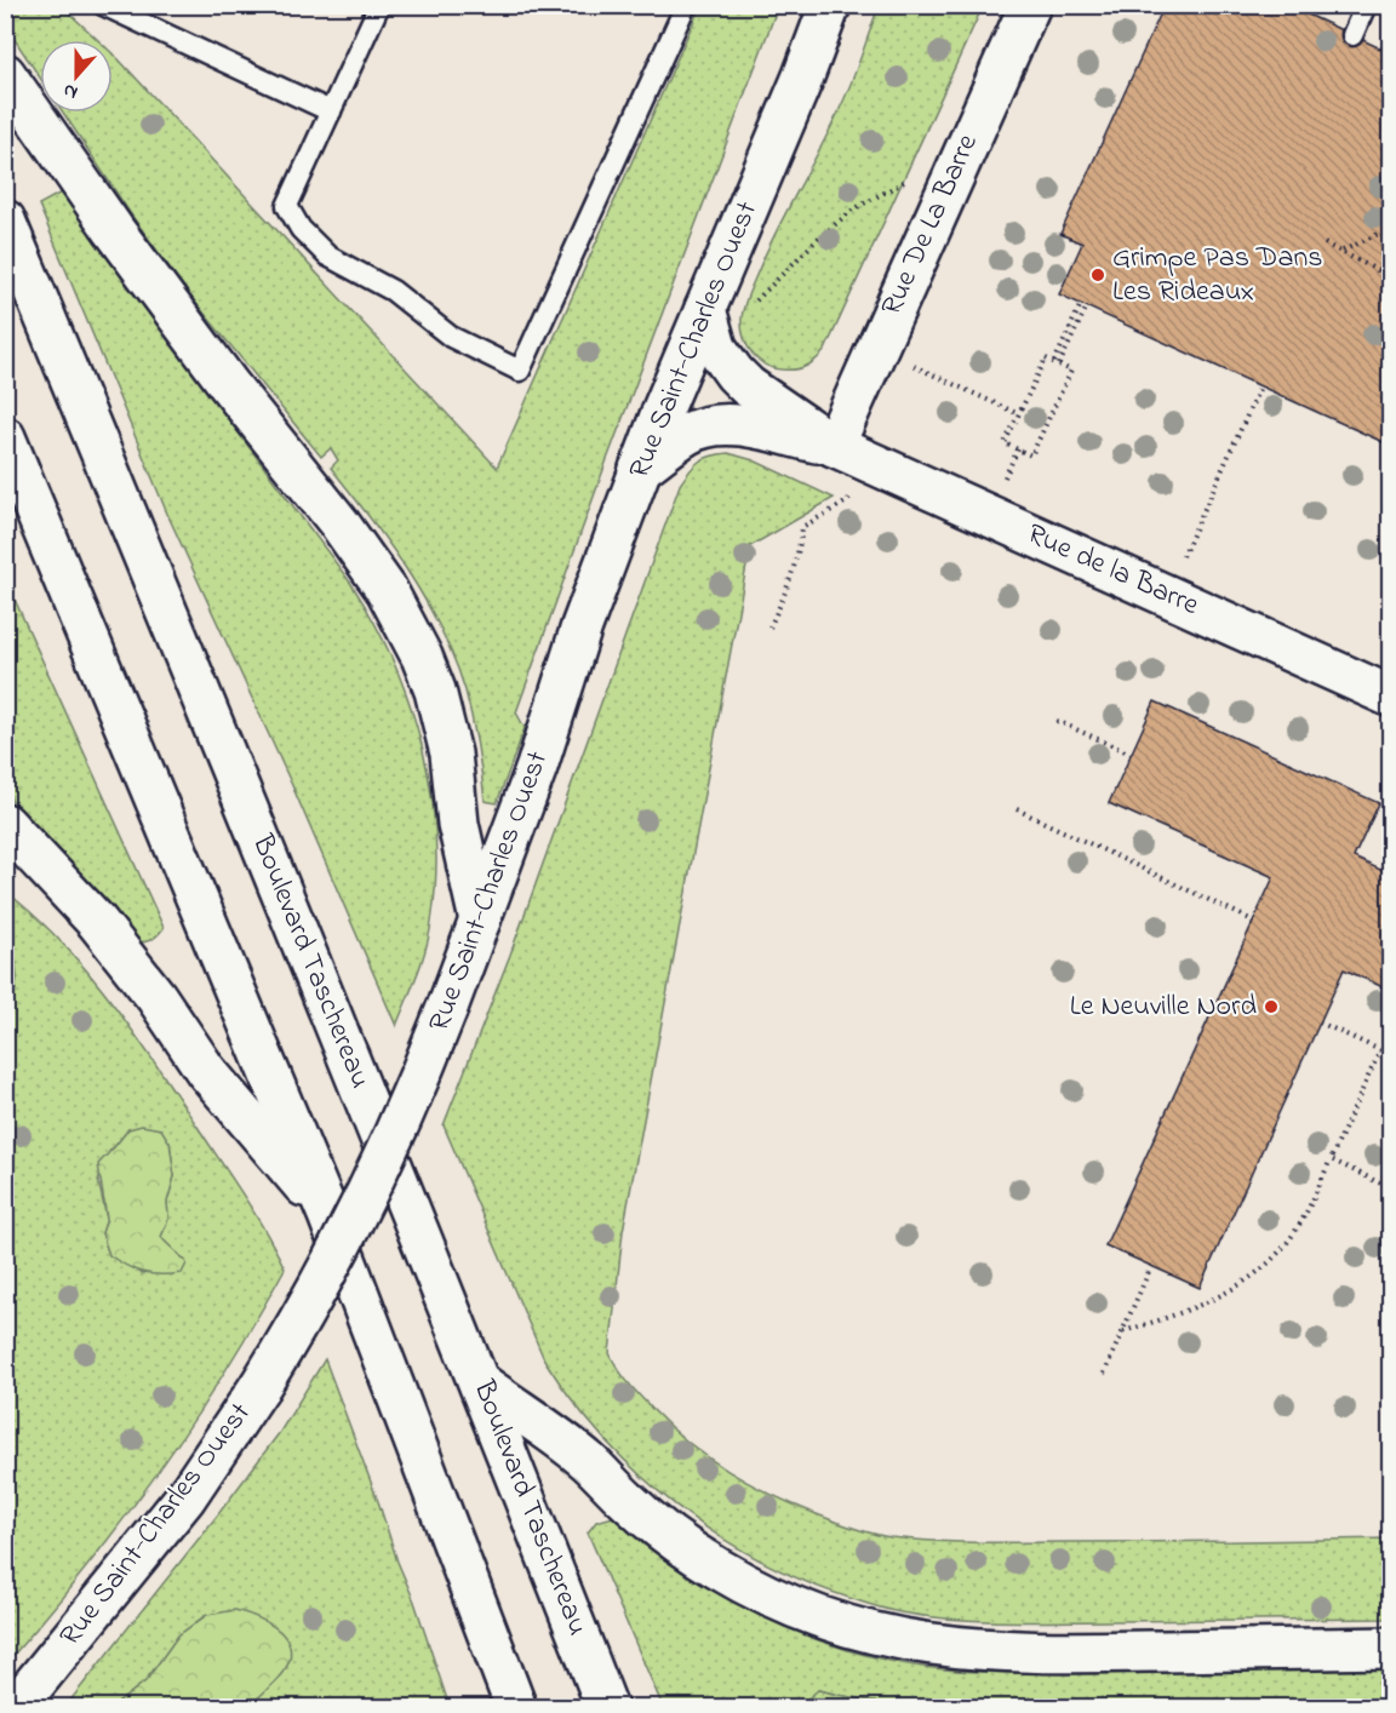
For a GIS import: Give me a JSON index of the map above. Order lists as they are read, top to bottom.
{
  "streets": {
    "main road": [
      "Rue De La Barre",
      "Rue Saint-Charles Ouest",
      "Rue de la Barre",
      "Boulevard Taschereau"
    ]
  },
  "crossings": [
    ["Rue De La Barre", "Rue de la Barre"],
    ["Rue Saint-Charles Ouest", "Rue de la Barre"]
  ],
  "places": ["Grimpe Pas Dans Les Rideaux", "Le Neuville Nord"],
  "north": "bottom"
}
